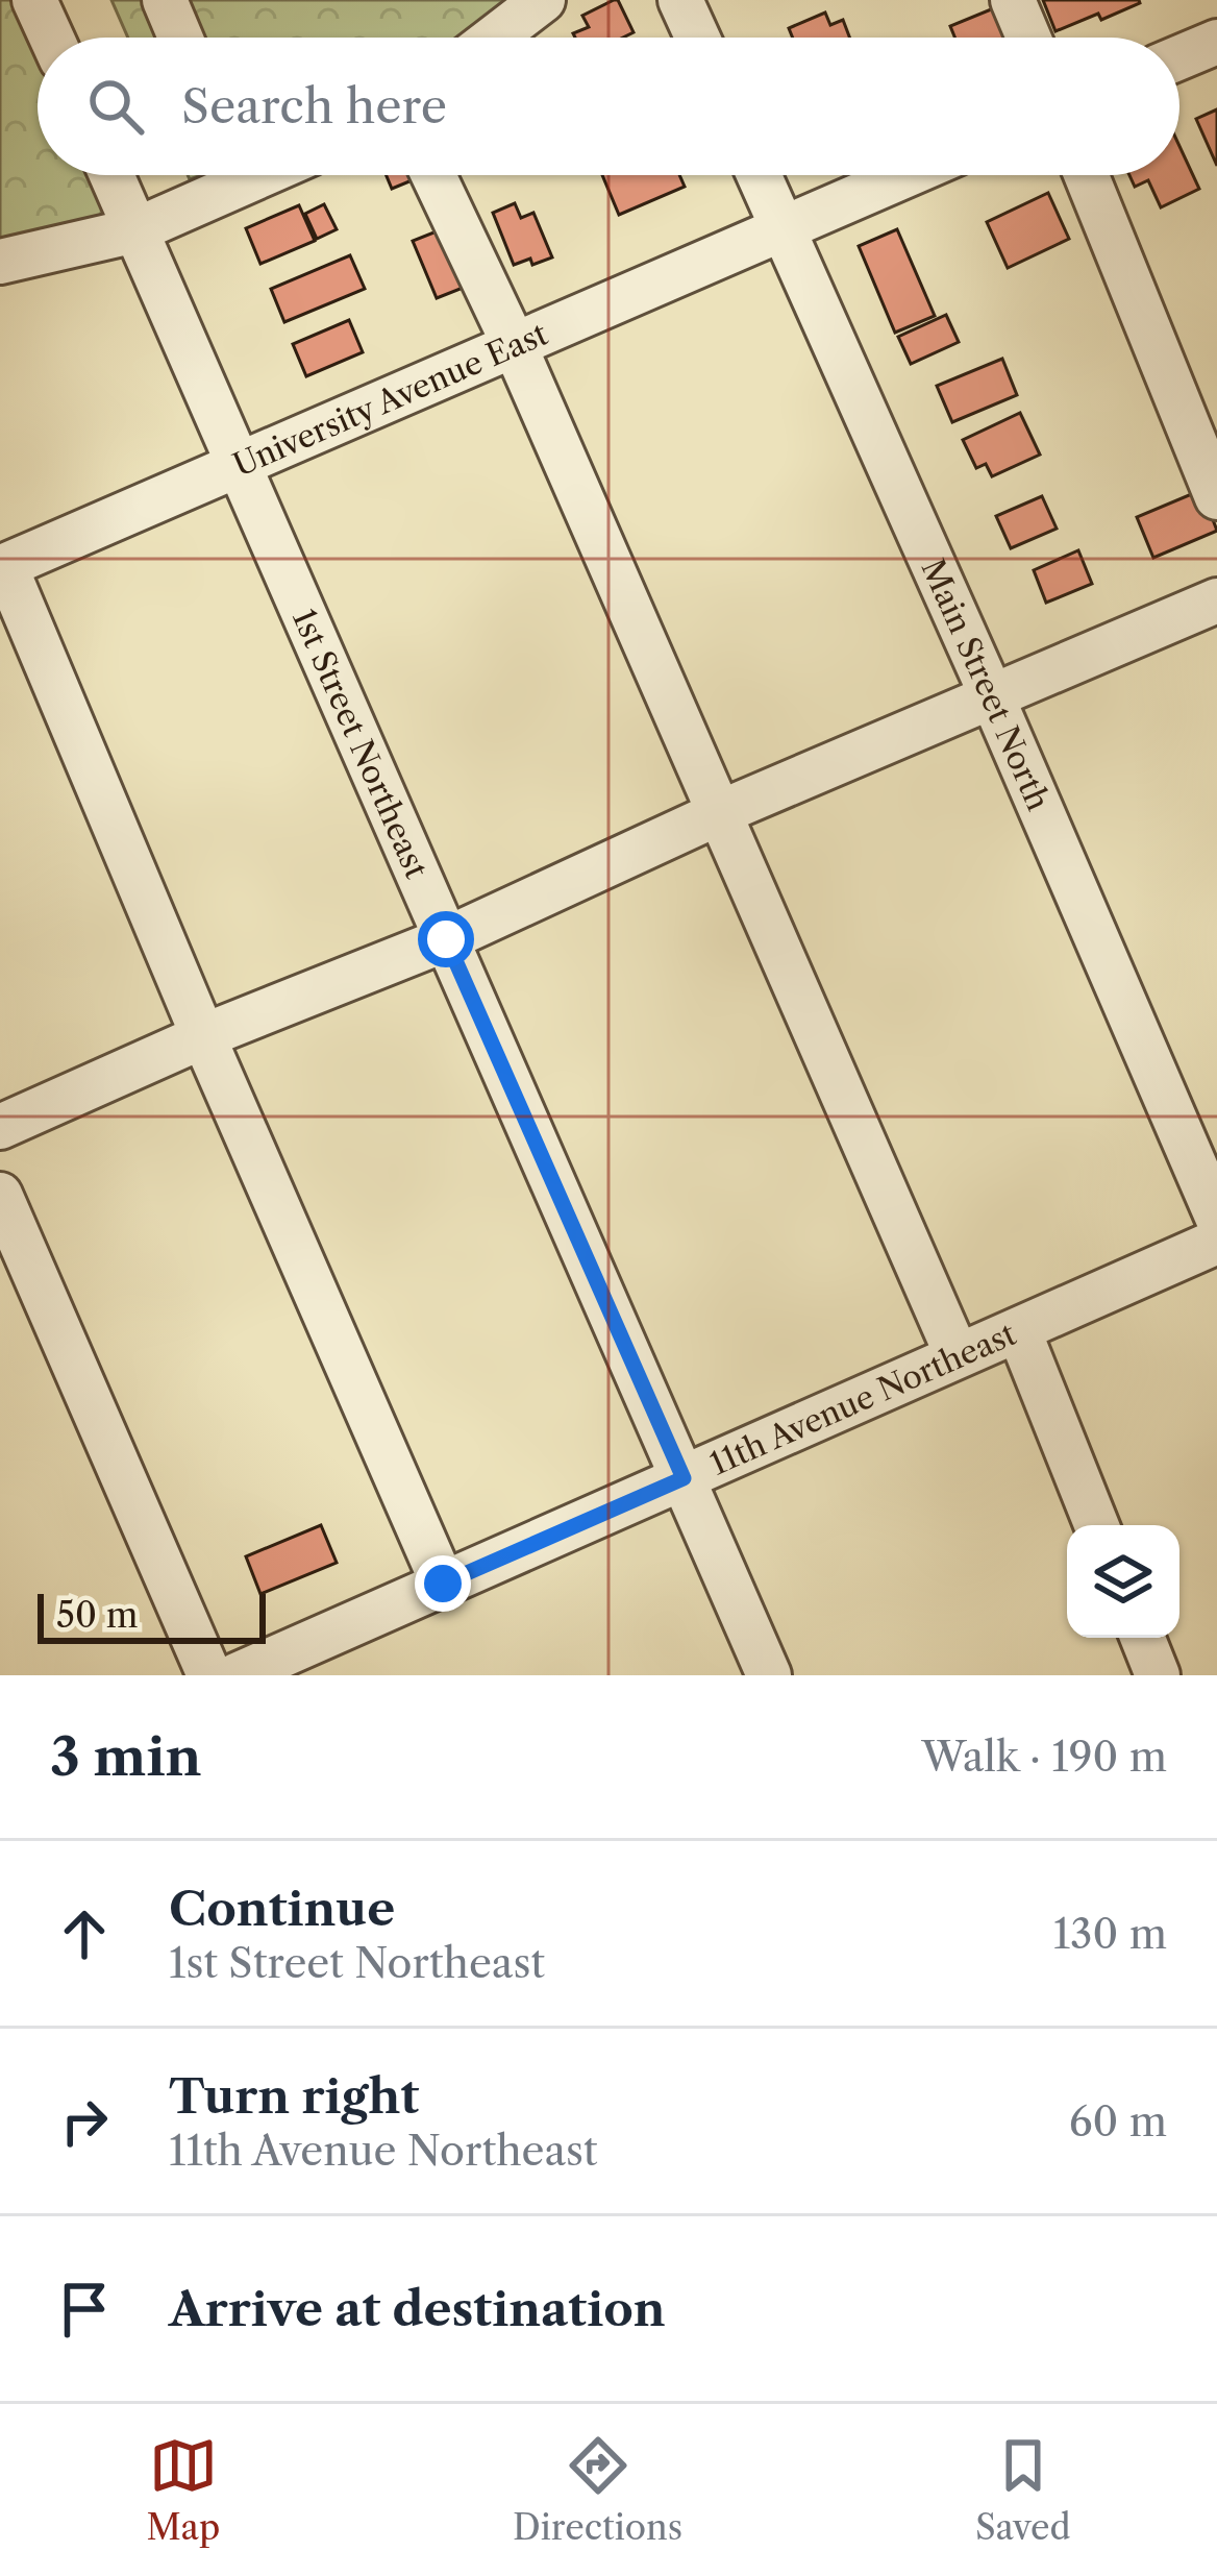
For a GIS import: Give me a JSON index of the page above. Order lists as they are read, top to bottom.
{
  "streets": {
    "street": [
      "University Avenue East",
      "Main Street North",
      "1st Street Northeast",
      "11th Avenue Northeast"
    ]
  },
  "crossings": [
    ["University Avenue East", "Main Street North"],
    ["University Avenue East", "1st Street Northeast"],
    ["1st Street Northeast", "11th Avenue Northeast"]
  ],
  "scale_bar": "50 m",
  "page": {
    "search": "Search here",
    "scale": "50 m",
    "heading": ["3 min", "Walk · 190 m"],
    "list": [
      ["Continue", "1st Street Northeast", "130 m"],
      ["Turn right", "11th Avenue Northeast", "60 m"],
      "Arrive at destination"
    ],
    "nav": ["Map", "Directions", "Saved"]
  }
}
